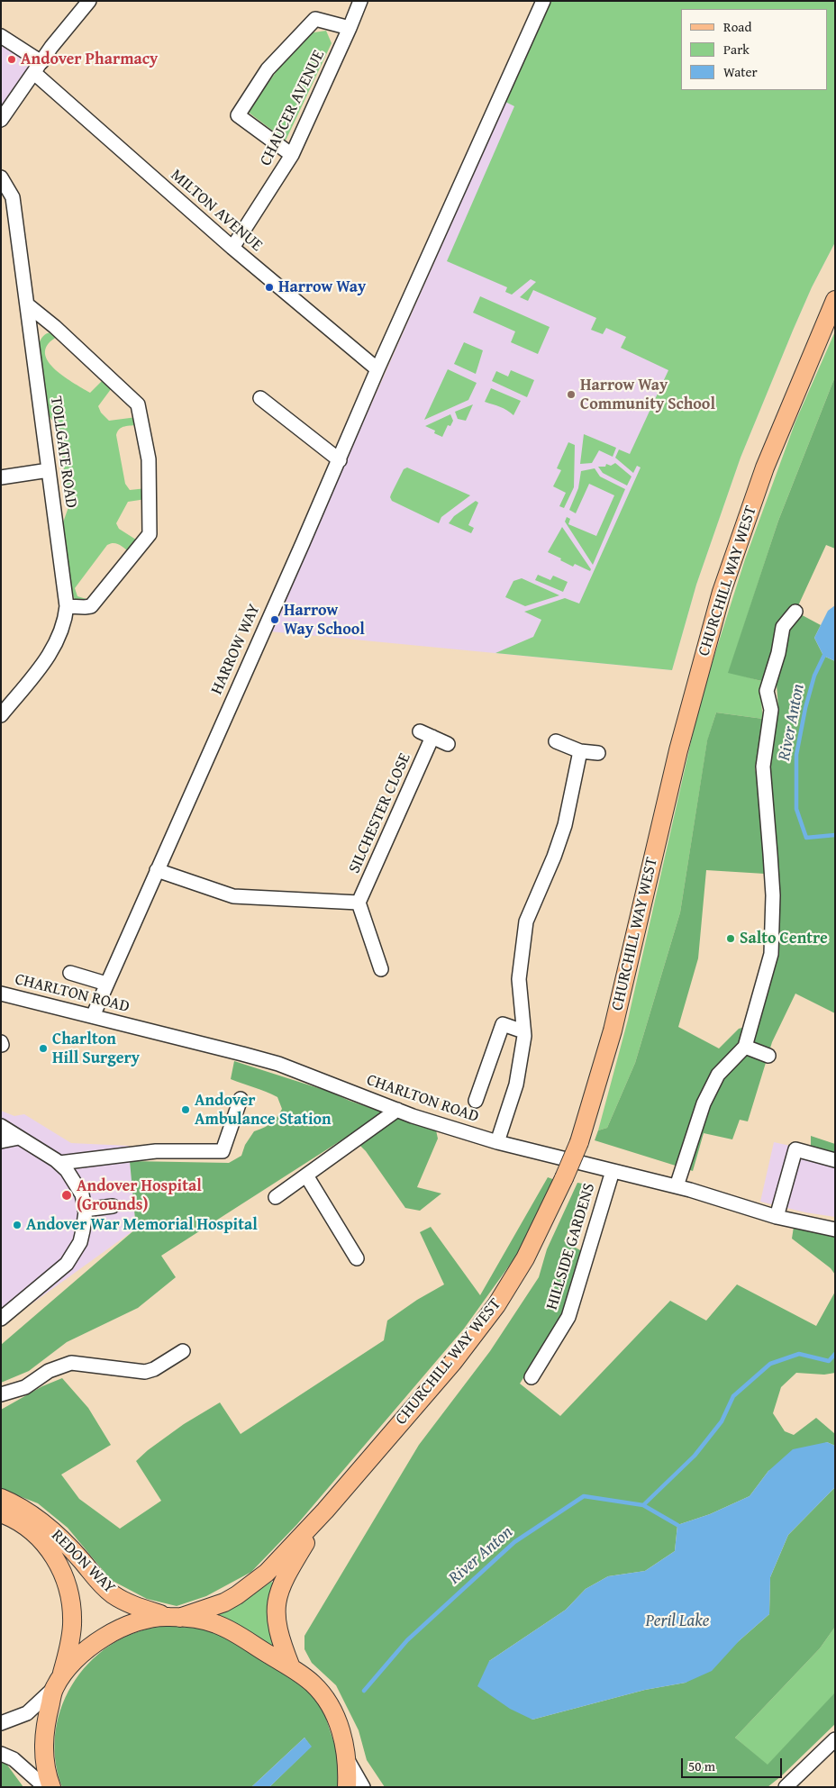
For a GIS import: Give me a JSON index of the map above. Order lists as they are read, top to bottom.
{
  "streets": {
    "main road": ["CHURCHILL WAY WEST", "REDON WAY"],
    "street": [
      "CHAUCER AVENUE",
      "MILTON AVENUE",
      "TOLLGATE ROAD",
      "HARROW WAY",
      "SILCHESTER CLOSE",
      "CHARLTON ROAD",
      "HILLSIDE GARDENS"
    ]
  },
  "crossings": [
    ["CHAUCER AVENUE", "MILTON AVENUE"],
    ["MILTON AVENUE", "HARROW WAY"],
    ["CHURCHILL WAY WEST", "REDON WAY"],
    ["HARROW WAY", "CHARLTON ROAD"],
    ["CHARLTON ROAD", "HILLSIDE GARDENS"]
  ],
  "water": ["River Anton", "Peril Lake"],
  "places": [
    "Andover Pharmacy",
    "Harrow Way",
    "Harrow Way Community School",
    "Harrow Way School",
    "Salto Centre",
    "Charlton Hill Surgery",
    "Andover Ambulance Station",
    "Andover Hospital (Grounds)",
    "Andover War Memorial Hospital"
  ],
  "legend": ["Road", "Park", "Water"],
  "scale_bar": "50 m"
}
